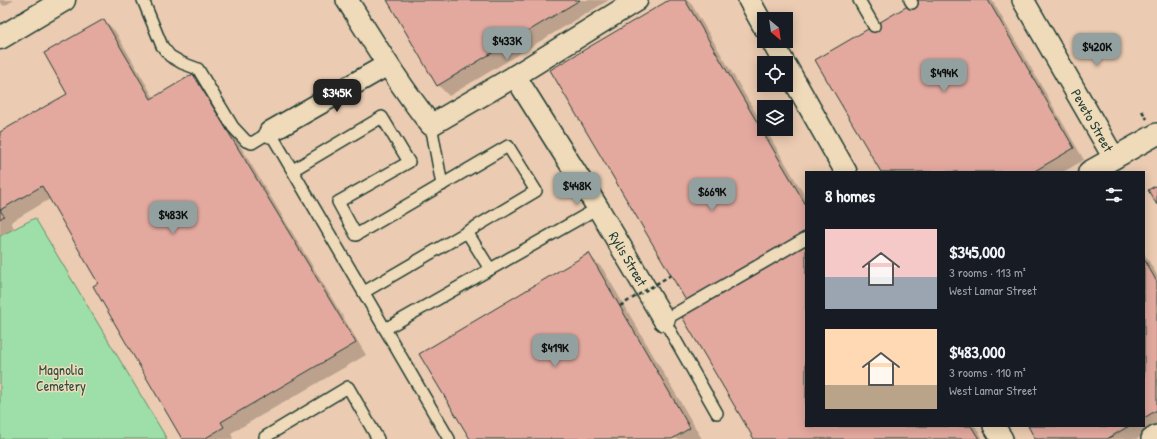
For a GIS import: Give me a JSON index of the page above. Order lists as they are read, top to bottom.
{
  "streets": {
    "street": ["Peveto Street", "Rylis Street"]
  },
  "parks": ["Magnolia Cemetery"],
  "north": "bottom right",
  "page": {
    "price": [
      "$433K",
      "$420K",
      "$494K",
      "$345K",
      "$448K",
      "$669K",
      "$483K",
      "$419K"
    ],
    "heading": "8 homes",
    "list": [
      {
        "name": "$345,000",
        "note": "3 rooms · 113 m² · West Lamar Street"
      },
      {
        "name": "$483,000",
        "note": "3 rooms · 110 m² · West Lamar Street"
      }
    ]
  }
}
